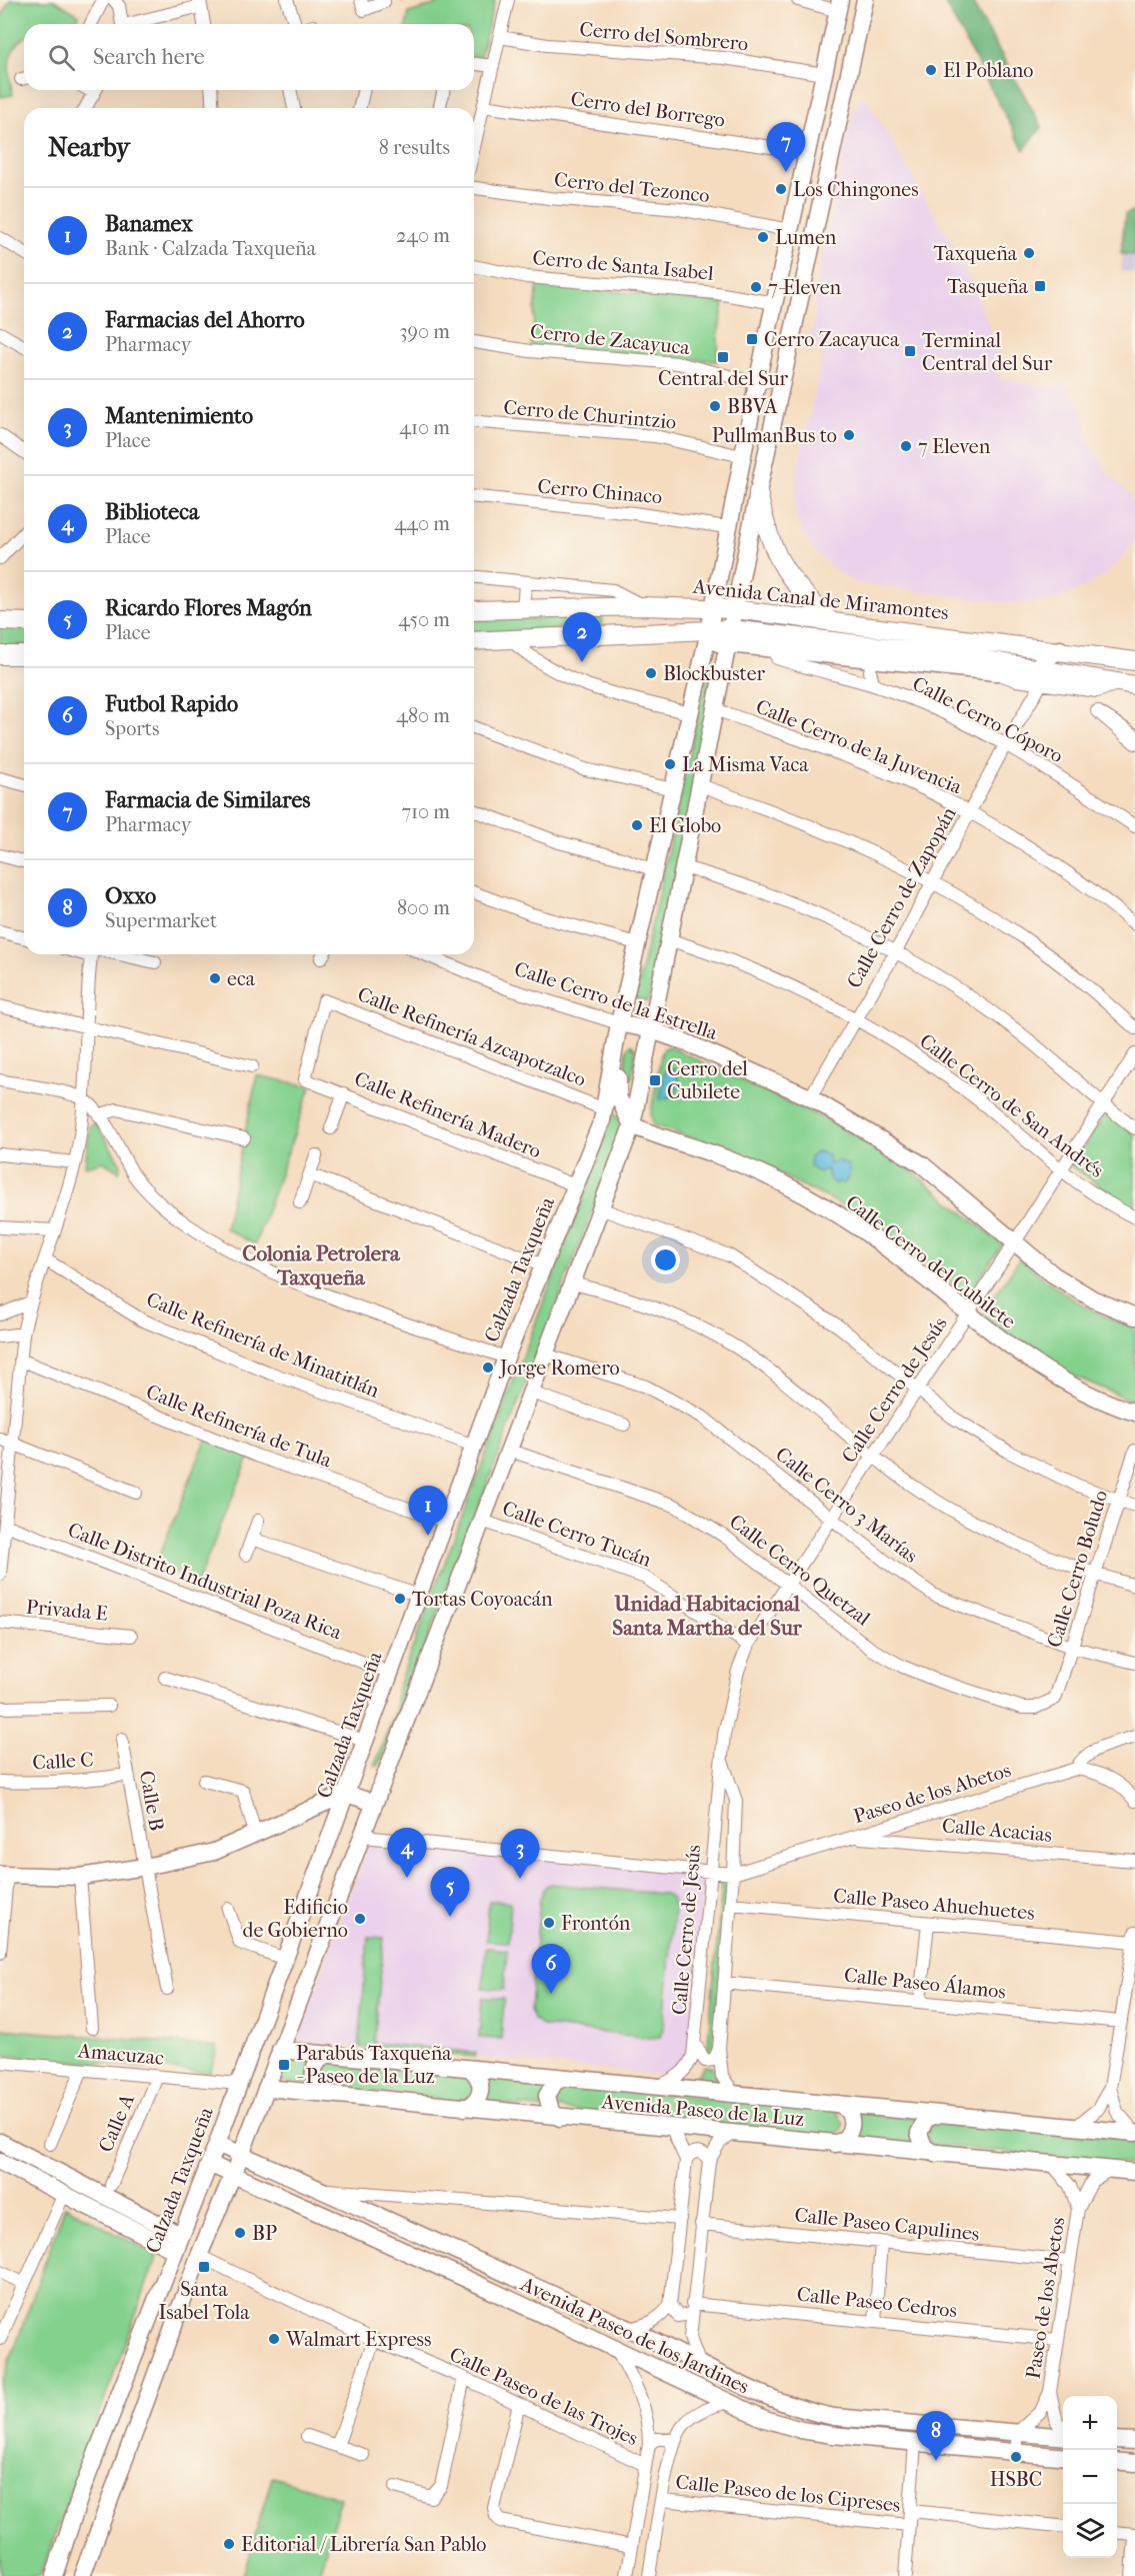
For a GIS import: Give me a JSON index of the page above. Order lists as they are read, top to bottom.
{
  "streets": {
    "main road": ["Avenida Canal de Miramontes"],
    "street": [
      "Cerro del Sombrero",
      "Cerro del Borrego",
      "Cerro del Tezonco",
      "Cerro de Santa Isabel",
      "Cerro de Zacayuca",
      "Cerro de Churintzio",
      "Cerro Chinaco",
      "Calle Cerro Cóporo",
      "Calle Cerro de la Juvencia",
      "Calle Cerro de Zapopán",
      "Calle Cerro de la Estrella",
      "Calle Refinería Azcapotzalco",
      "Calle Cerro de San Andrés",
      "Calle Refinería Madero",
      "Calle Cerro del Cubilete",
      "Calzada Taxqueña",
      "Calle Refinería de Minatitlán",
      "Calle Cerro de Jesús",
      "Calle Refinería de Tula",
      "Calle Cerro 3 Marías",
      "Calle Cerro Tucán",
      "Calle Cerro Boludo",
      "Calle Cerro Quetzal",
      "Calle Distrito Industrial Poza Rica",
      "Privada E",
      "Calle C",
      "Paseo de los Abetos",
      "Calle B",
      "Calle Acacias",
      "Calle Paseo Ahuehuetes",
      "Calle Paseo Álamos",
      "Amacuzac",
      "Avenida Paseo de la Luz",
      "Calle A",
      "Calle Paseo Capulines",
      "Calle Paseo Cedros",
      "Avenida Paseo de los Jardines",
      "Calle Paseo de las Trojes",
      "Calle Paseo de los Cipreses"
    ]
  },
  "crossings": [
    ["Cerro del Sombrero", "Calzada Taxqueña"],
    ["Cerro del Borrego", "Calzada Taxqueña"],
    ["Cerro del Tezonco", "Calzada Taxqueña"],
    ["Cerro de Santa Isabel", "Calzada Taxqueña"],
    ["Cerro de Zacayuca", "Calzada Taxqueña"],
    ["Cerro de Churintzio", "Calzada Taxqueña"],
    ["Cerro Chinaco", "Calzada Taxqueña"],
    ["Avenida Canal de Miramontes", "Calle Cerro de Zapopán"],
    ["Avenida Canal de Miramontes", "Calzada Taxqueña"],
    ["Calle Cerro Cóporo", "Calle Cerro de Zapopán"],
    ["Calle Cerro de la Juvencia", "Calle Cerro de Zapopán"],
    ["Calle Cerro de Zapopán", "Calle Cerro de la Estrella"],
    ["Calle Cerro de Zapopán", "Calle Cerro de San Andrés"],
    ["Calle Cerro de la Estrella", "Calzada Taxqueña"],
    ["Calle Cerro de la Estrella", "Calle Cerro de Jesús"],
    ["Calle Refinería Azcapotzalco", "Calle Refinería Madero"],
    ["Calle Refinería Azcapotzalco", "Calzada Taxqueña"],
    ["Calle Cerro de San Andrés", "Calle Cerro de Jesús"],
    ["Calle Refinería Madero", "Calzada Taxqueña"],
    ["Calle Cerro del Cubilete", "Calle Cerro de Jesús"],
    ["Calzada Taxqueña", "Calle Refinería de Minatitlán"],
    ["Calzada Taxqueña", "Calle Refinería de Tula"],
    ["Calzada Taxqueña", "Calle Distrito Industrial Poza Rica"],
    ["Calzada Taxqueña", "Amacuzac"],
    ["Calzada Taxqueña", "Avenida Paseo de los Jardines"],
    ["Calle Cerro de Jesús", "Calle Cerro 3 Marías"],
    ["Calle Cerro de Jesús", "Calle Cerro Tucán"],
    ["Calle Cerro de Jesús", "Calle Cerro Quetzal"],
    ["Calle Cerro de Jesús", "Paseo de los Abetos"],
    ["Calle Cerro de Jesús", "Calle Paseo Ahuehuetes"],
    ["Calle Cerro de Jesús", "Calle Paseo Álamos"],
    ["Calle Cerro de Jesús", "Avenida Paseo de la Luz"],
    ["Calle Cerro 3 Marías", "Calle Cerro Boludo"],
    ["Calle Cerro Boludo", "Calle Cerro Quetzal"],
    ["Calle C", "Calle B"],
    ["Paseo de los Abetos", "Calle Acacias"],
    ["Paseo de los Abetos", "Avenida Paseo de la Luz"],
    ["Paseo de los Abetos", "Calle Paseo Capulines"],
    ["Paseo de los Abetos", "Calle Paseo Cedros"],
    ["Paseo de los Abetos", "Avenida Paseo de los Jardines"],
    ["Amacuzac", "Calle A"]
  ],
  "districts": ["Colonia Petrolera Taxqueña", "Unidad Habitacional Santa Martha del Sur"],
  "places": {
    "other": [
      "El Poblano",
      "Los Chingones",
      "Lumen",
      "Taxqueña",
      "7-Eleven",
      "BBVA",
      "PullmanBus to",
      "7 Eleven",
      "Blockbuster",
      "La Misma Vaca",
      "El Globo",
      "eca",
      "Jorge Romero",
      "Tortas Coyoacán",
      "Edificio de Gobierno",
      "Frontón",
      "BP",
      "Walmart Express",
      "HSBC",
      "Editorial / Librería San Pablo"
    ],
    "transit": [
      "Tasqueña",
      "Cerro Zacayuca",
      "Terminal Central del Sur",
      "Central del Sur",
      "Cerro del Cubilete",
      "Parabús Taxqueña - Paseo de la Luz",
      "Santa Isabel Tola"
    ]
  },
  "page": {
    "search": "Search here",
    "heading": ["Nearby", "8 results"],
    "pins": [
      "7",
      "2",
      "1",
      "4",
      "3",
      "5",
      "6",
      "8"
    ],
    "list": [
      {
        "mark": "1",
        "name": "Banamex",
        "note": "Bank · Calzada Taxqueña",
        "value": "240 m"
      },
      {
        "mark": "2",
        "name": "Farmacias del Ahorro",
        "note": "Pharmacy",
        "value": "390 m"
      },
      {
        "mark": "3",
        "name": "Mantenimiento",
        "note": "Place",
        "value": "410 m"
      },
      {
        "mark": "4",
        "name": "Biblioteca",
        "note": "Place",
        "value": "440 m"
      },
      {
        "mark": "5",
        "name": "Ricardo Flores Magón",
        "note": "Place",
        "value": "450 m"
      },
      {
        "mark": "6",
        "name": "Futbol Rapido",
        "note": "Sports",
        "value": "480 m"
      },
      {
        "mark": "7",
        "name": "Farmacia de Similares",
        "note": "Pharmacy",
        "value": "710 m"
      },
      {
        "mark": "8",
        "name": "Oxxo",
        "note": "Supermarket",
        "value": "800 m"
      }
    ],
    "map_buttons": ["+", "−"]
  }
}
